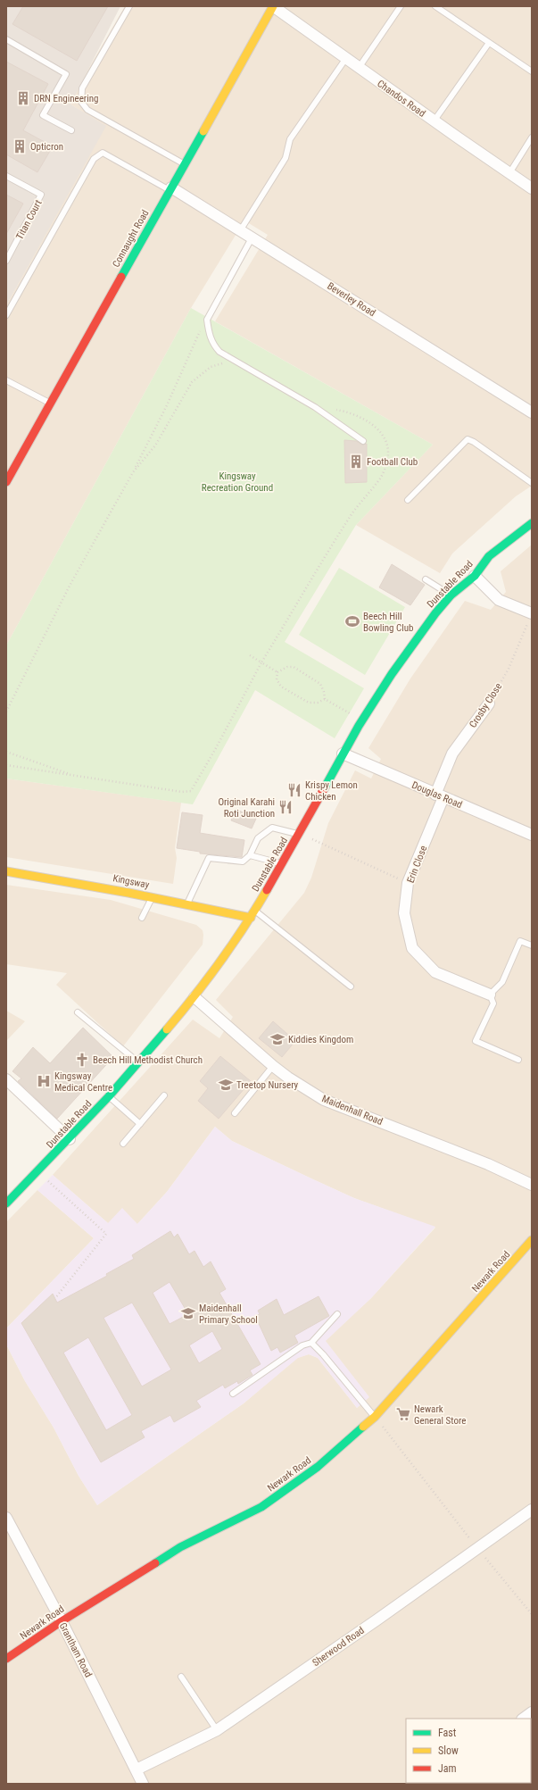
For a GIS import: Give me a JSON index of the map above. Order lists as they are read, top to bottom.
{
  "streets": {
    "street": [
      "Chandos Road",
      "Connaught Road",
      "Beverley Road",
      "Dunstable Road",
      "Crosby Close",
      "Douglas Road",
      "Erin Close",
      "Kingsway",
      "Maidenhall Road",
      "Newark Road",
      "Sherwood Road",
      "Grantham Road"
    ],
    "lane": ["Titan Court"]
  },
  "crossings": [
    ["Chandos Road", "Connaught Road"],
    ["Connaught Road", "Beverley Road"],
    ["Dunstable Road", "Douglas Road"],
    ["Dunstable Road", "Kingsway"],
    ["Dunstable Road", "Maidenhall Road"],
    ["Crosby Close", "Douglas Road"],
    ["Crosby Close", "Erin Close"],
    ["Douglas Road", "Erin Close"],
    ["Newark Road", "Grantham Road"],
    ["Sherwood Road", "Grantham Road"]
  ],
  "parks": ["Kingsway Recreation Ground"],
  "places": {
    "building": ["DRN Engineering", "Opticron", "Football Club"],
    "sports": ["Beech Hill Bowling Club"],
    "restaurant": ["Krispy Lemon Chicken", "Original Karahi Roti Junction"],
    "school or university": ["Kiddies Kingdom", "Treetop Nursery", "Maidenhall Primary School"],
    "church": ["Beech Hill Methodist Church"],
    "hospital": ["Kingsway Medical Centre"],
    "supermarket": ["Newark General Store"]
  },
  "legend": ["Fast", "Slow", "Jam"]
}
